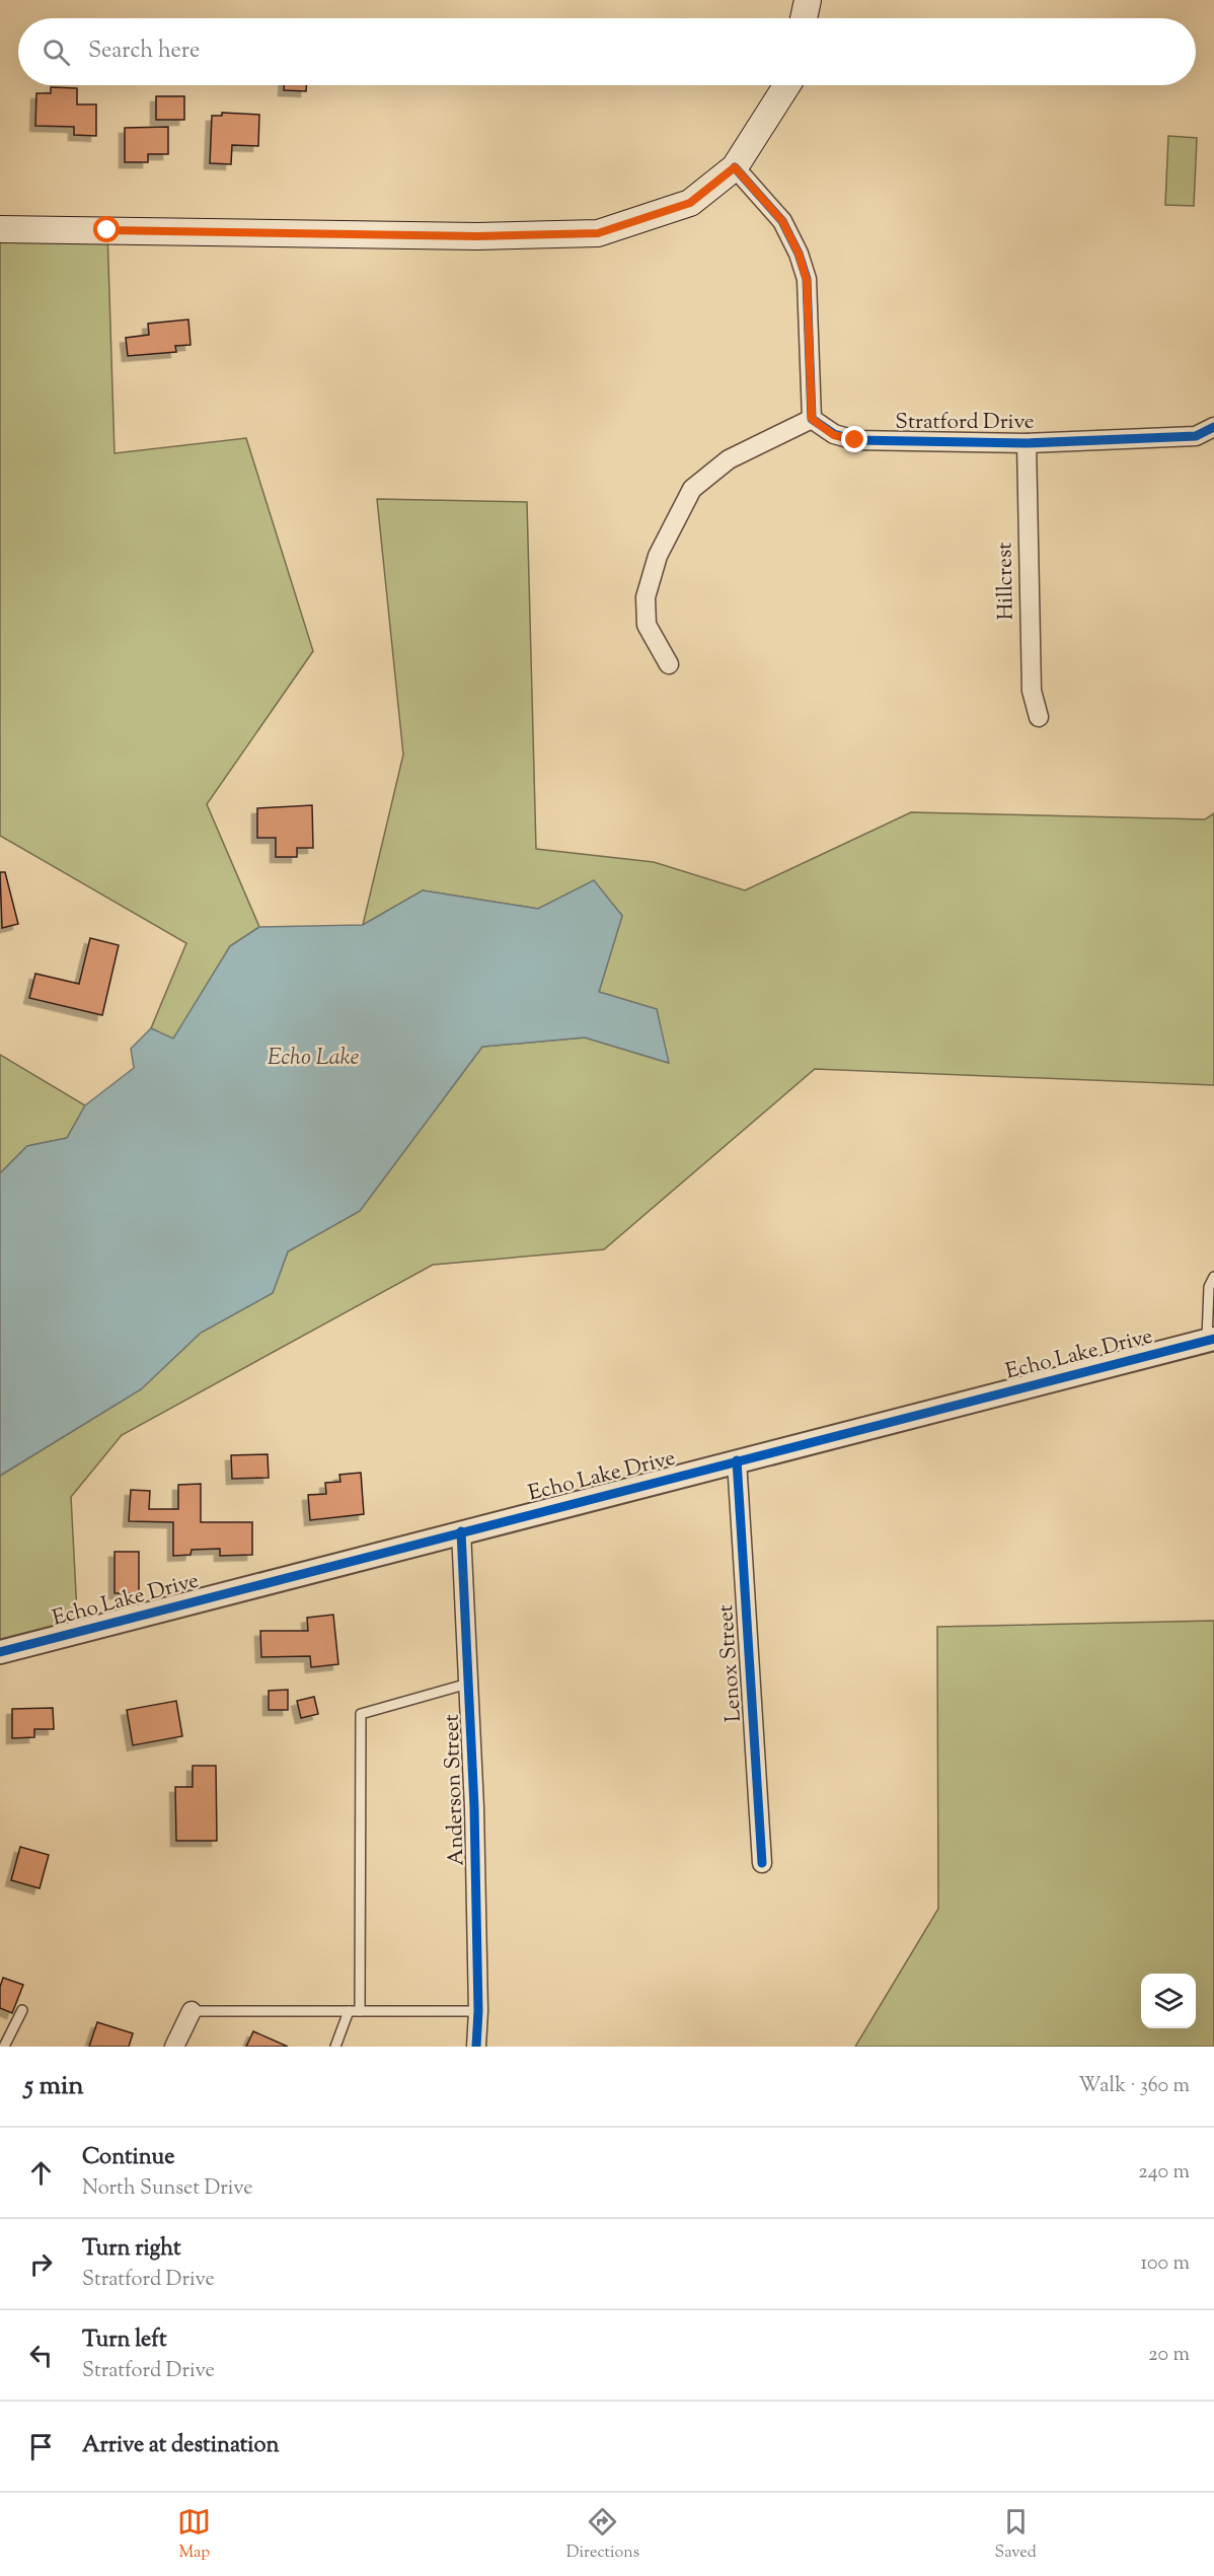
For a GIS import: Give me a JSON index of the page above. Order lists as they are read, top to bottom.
{
  "streets": {
    "street": [
      "Stratford Drive",
      "Hillcrest",
      "Echo Lake Drive",
      "Lenox Street",
      "Anderson Street"
    ]
  },
  "crossings": [
    ["Stratford Drive", "Hillcrest"],
    ["Echo Lake Drive", "Lenox Street"],
    ["Echo Lake Drive", "Anderson Street"]
  ],
  "water": ["Echo Lake"],
  "page": {
    "search": "Search here",
    "heading": ["5 min", "Walk · 360 m"],
    "list": [
      ["Continue", "North Sunset Drive", "240 m"],
      ["Turn right", "Stratford Drive", "100 m"],
      ["Turn left", "Stratford Drive", "20 m"],
      "Arrive at destination"
    ],
    "nav": ["Map", "Directions", "Saved"]
  }
}
